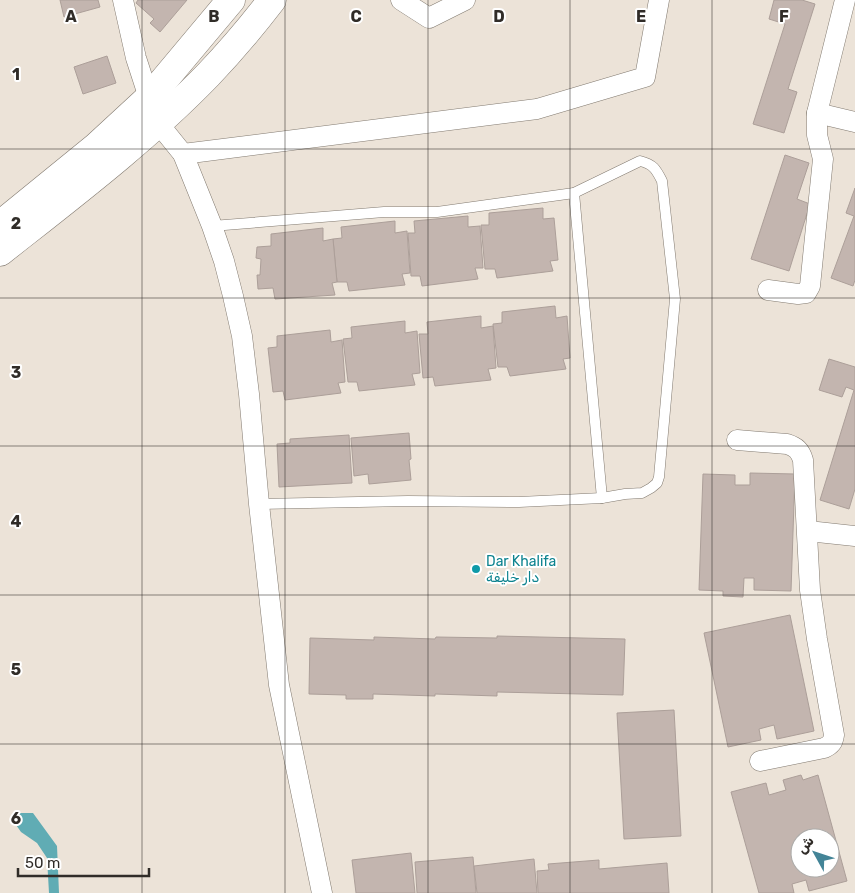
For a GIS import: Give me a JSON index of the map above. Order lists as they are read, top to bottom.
{
  "places": ["Dar Khalifa دار خليفة"],
  "scale_bar": "50 m",
  "north": "top left",
  "grid": {
    "columns": [
      "A",
      "B",
      "C",
      "D",
      "E",
      "F"
    ],
    "rows": [
      "1",
      "2",
      "3",
      "4",
      "5",
      "6"
    ]
  }
}
